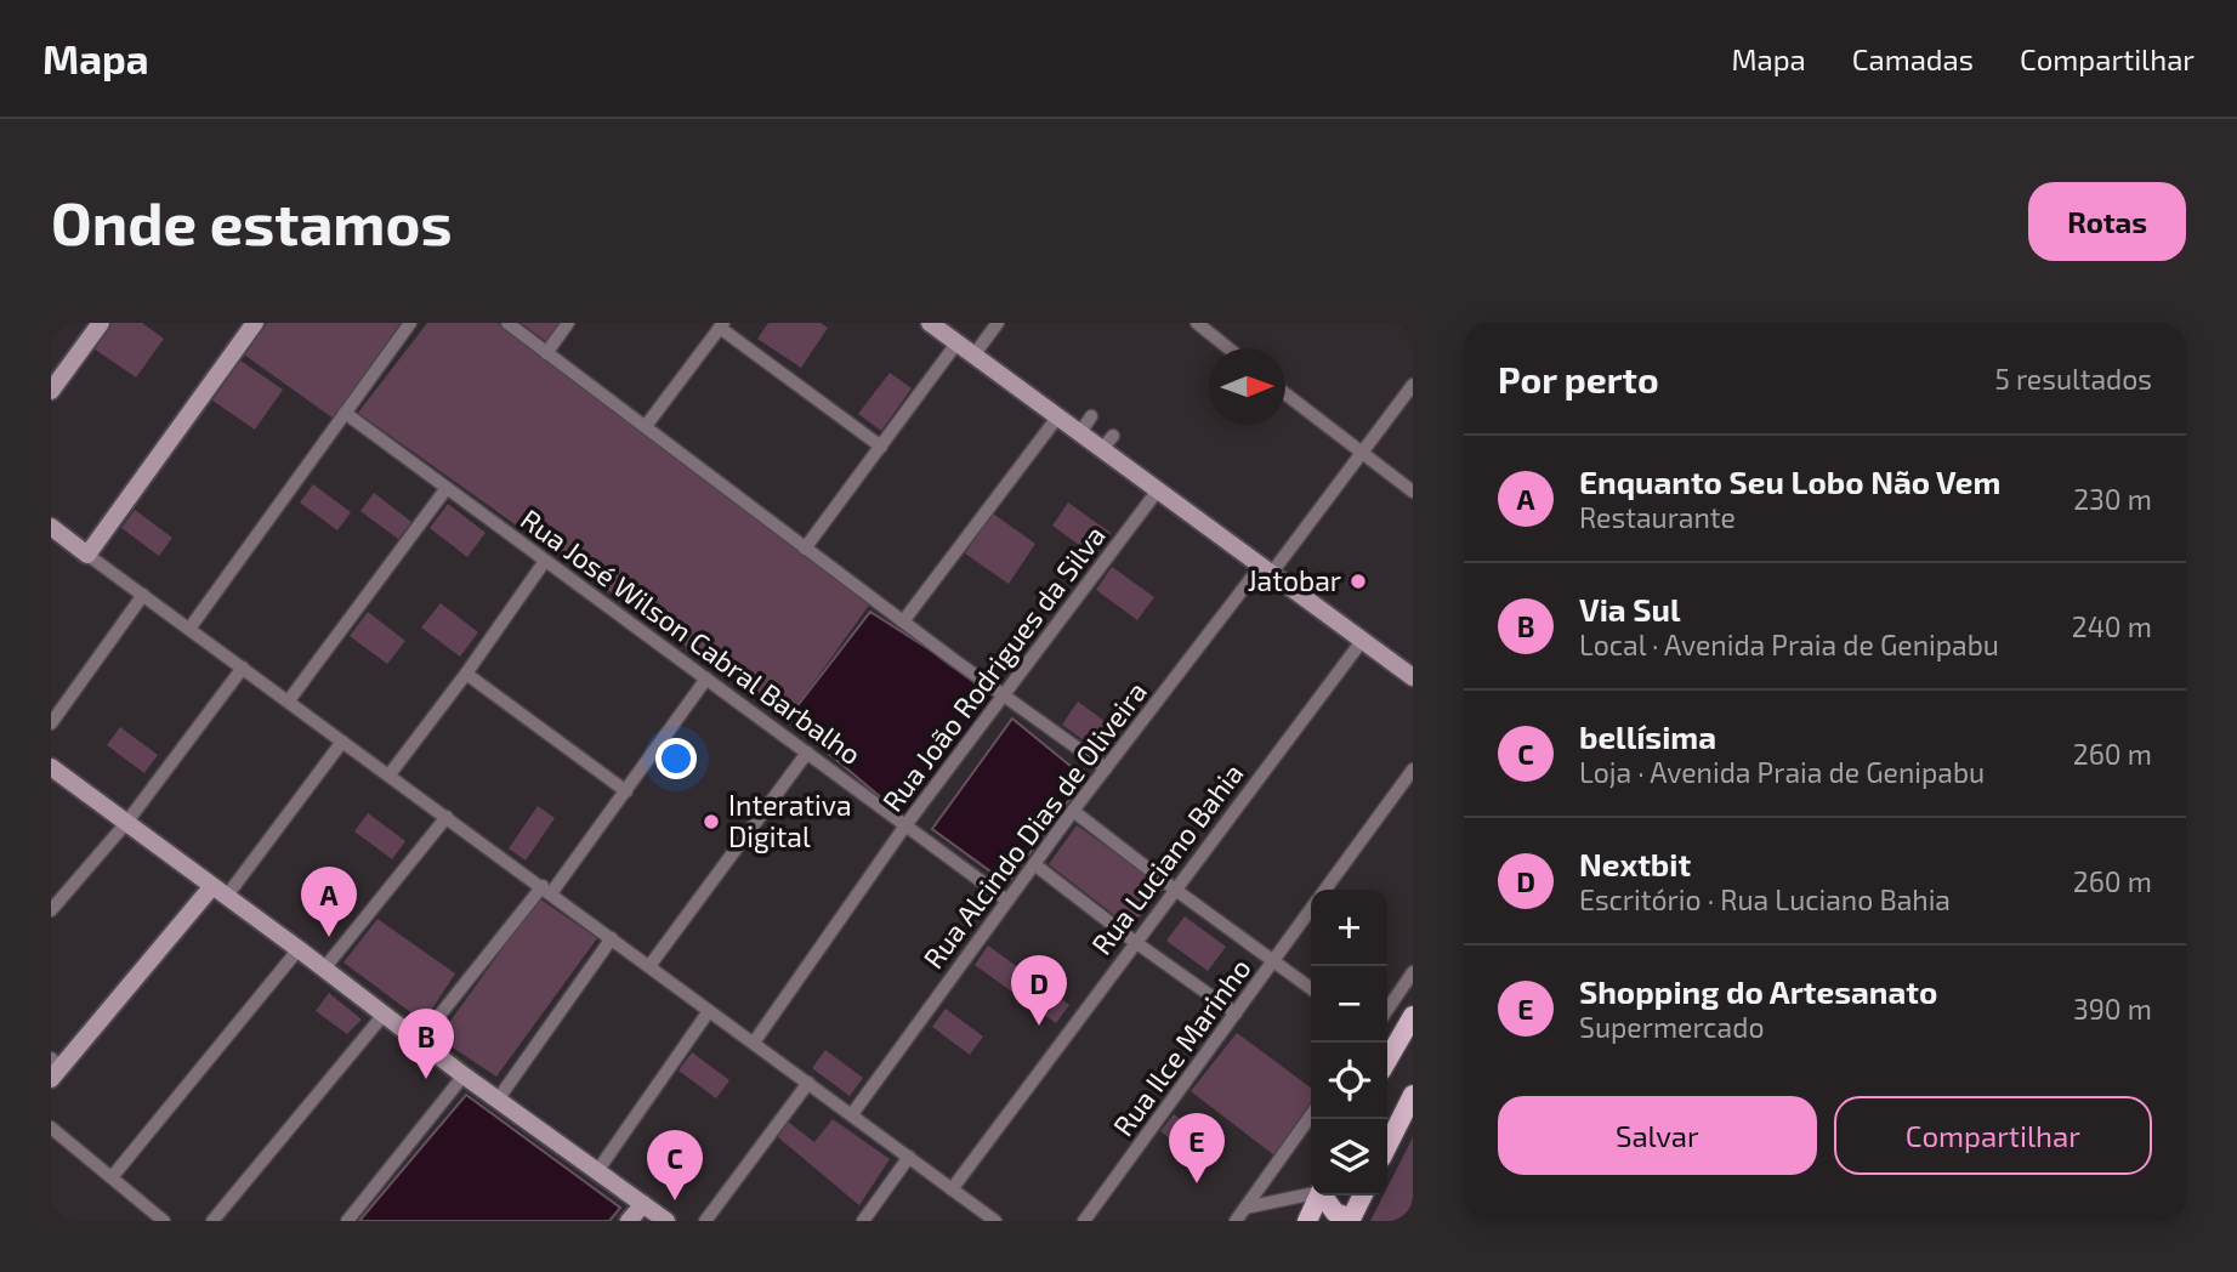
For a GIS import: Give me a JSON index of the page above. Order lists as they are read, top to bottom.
{
  "streets": {
    "street": [
      "Rua José Wilson Cabral Barbalho",
      "Rua João Rodrigues da Silva",
      "Rua Alcindo Dias de Oliveira",
      "Rua Luciano Bahia",
      "Rua Ilce Marinho"
    ]
  },
  "crossings": [
    ["Rua José Wilson Cabral Barbalho", "Rua João Rodrigues da Silva"],
    ["Rua José Wilson Cabral Barbalho", "Rua Alcindo Dias de Oliveira"]
  ],
  "places": ["Jatobar", "Interativa Digital"],
  "north": "right",
  "page": {
    "header": "Mapa",
    "nav": ["Mapa", "Camadas", "Compartilhar"],
    "buttons": [
      "Rotas",
      ["Salvar", "Compartilhar"]
    ],
    "title": "Onde estamos",
    "heading": ["Por perto", "5 resultados"],
    "list": [
      {
        "mark": "A",
        "name": "Enquanto Seu Lobo Não Vem",
        "note": "Restaurante",
        "value": "230 m"
      },
      {
        "mark": "B",
        "name": "Via Sul",
        "note": "Local · Avenida Praia de Genipabu",
        "value": "240 m"
      },
      {
        "mark": "C",
        "name": "bellísima",
        "note": "Loja · Avenida Praia de Genipabu",
        "value": "260 m"
      },
      {
        "mark": "D",
        "name": "Nextbit",
        "note": "Escritório · Rua Luciano Bahia",
        "value": "260 m"
      },
      {
        "mark": "E",
        "name": "Shopping do Artesanato",
        "note": "Supermercado",
        "value": "390 m"
      }
    ],
    "pins": [
      "A",
      "D",
      "B",
      "E",
      "C"
    ],
    "map_buttons": ["+", "−"]
  }
}
